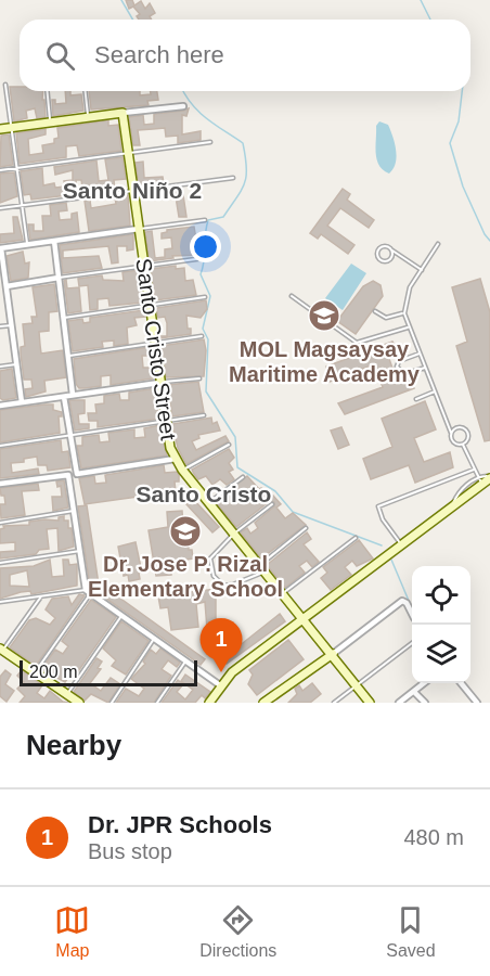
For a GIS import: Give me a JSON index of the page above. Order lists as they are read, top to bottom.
{
  "streets": {
    "street": ["Santo Cristo Street"]
  },
  "districts": ["Santo Niño 2", "Santo Cristo"],
  "places": {
    "school or university": ["MOL Magsaysay Maritime Academy", "Dr. Jose P. Rizal Elementary School"]
  },
  "scale_bar": "200 m",
  "page": {
    "search": "Search here",
    "pins": "1",
    "scale": "200 m",
    "heading": "Nearby",
    "list": [
      {
        "mark": "1",
        "name": "Dr. JPR Schools",
        "note": "Bus stop",
        "value": "480 m"
      }
    ],
    "nav": ["Map", "Directions", "Saved"]
  }
}
